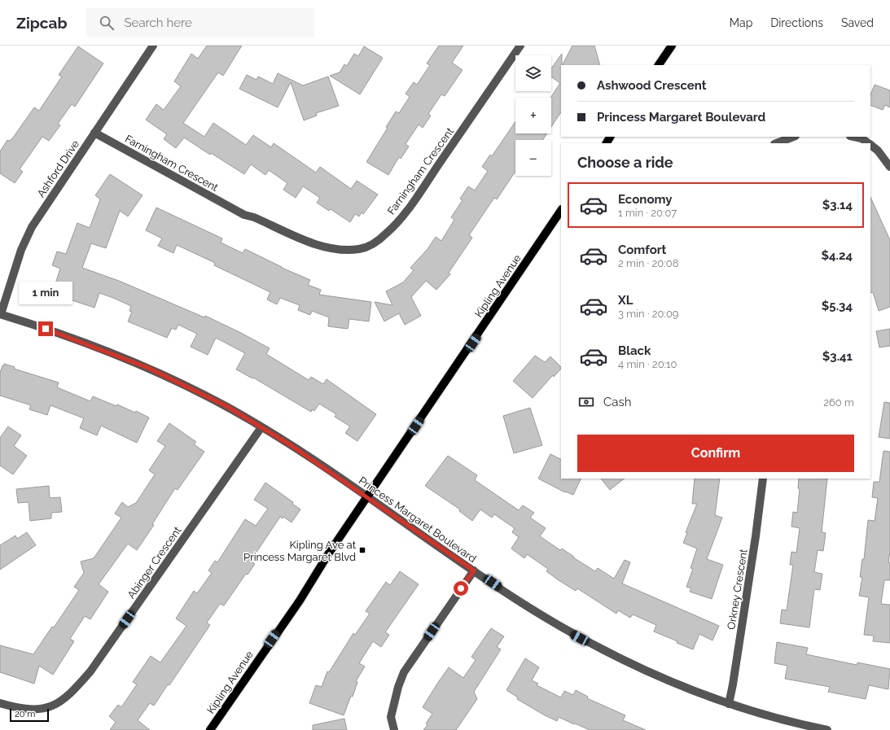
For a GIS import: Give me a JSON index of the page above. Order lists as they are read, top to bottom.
{
  "streets": {
    "main road": ["Kipling Avenue"],
    "street": [
      "Farningham Crescent",
      "Ashford Drive",
      "Princess Margaret Boulevard",
      "Abinger Crescent",
      "Orkney Crescent"
    ]
  },
  "crossings": [
    ["Farningham Crescent", "Ashford Drive"],
    ["Ashford Drive", "Princess Margaret Boulevard"],
    ["Kipling Avenue", "Princess Margaret Boulevard"],
    ["Princess Margaret Boulevard", "Abinger Crescent"],
    ["Princess Margaret Boulevard", "Orkney Crescent"]
  ],
  "places": {
    "transit": ["Kipling Ave at Princess Margaret Blvd"]
  },
  "scale_bar": "20 m",
  "page": {
    "header": "Zipcab",
    "search": "Search here",
    "nav": ["Map", "Directions", "Saved"],
    "map_buttons": ["+", "−"],
    "banner": ["Ashwood Crescent", "Princess Margaret Boulevard"],
    "heading": "Choose a ride",
    "list": [
      {
        "name": "Economy",
        "note": "1 min · 20:07",
        "value": "$3.14"
      },
      {
        "name": "Comfort",
        "note": "2 min · 20:08",
        "value": "$4.24"
      },
      {
        "name": "XL",
        "note": "3 min · 20:09",
        "value": "$5.34"
      },
      {
        "name": "Black",
        "note": "4 min · 20:10",
        "value": "$3.41"
      }
    ],
    "bubble": "1 min",
    "pay": ["Cash", "260 m"],
    "buttons": "Confirm",
    "scale": "20 m"
  }
}
